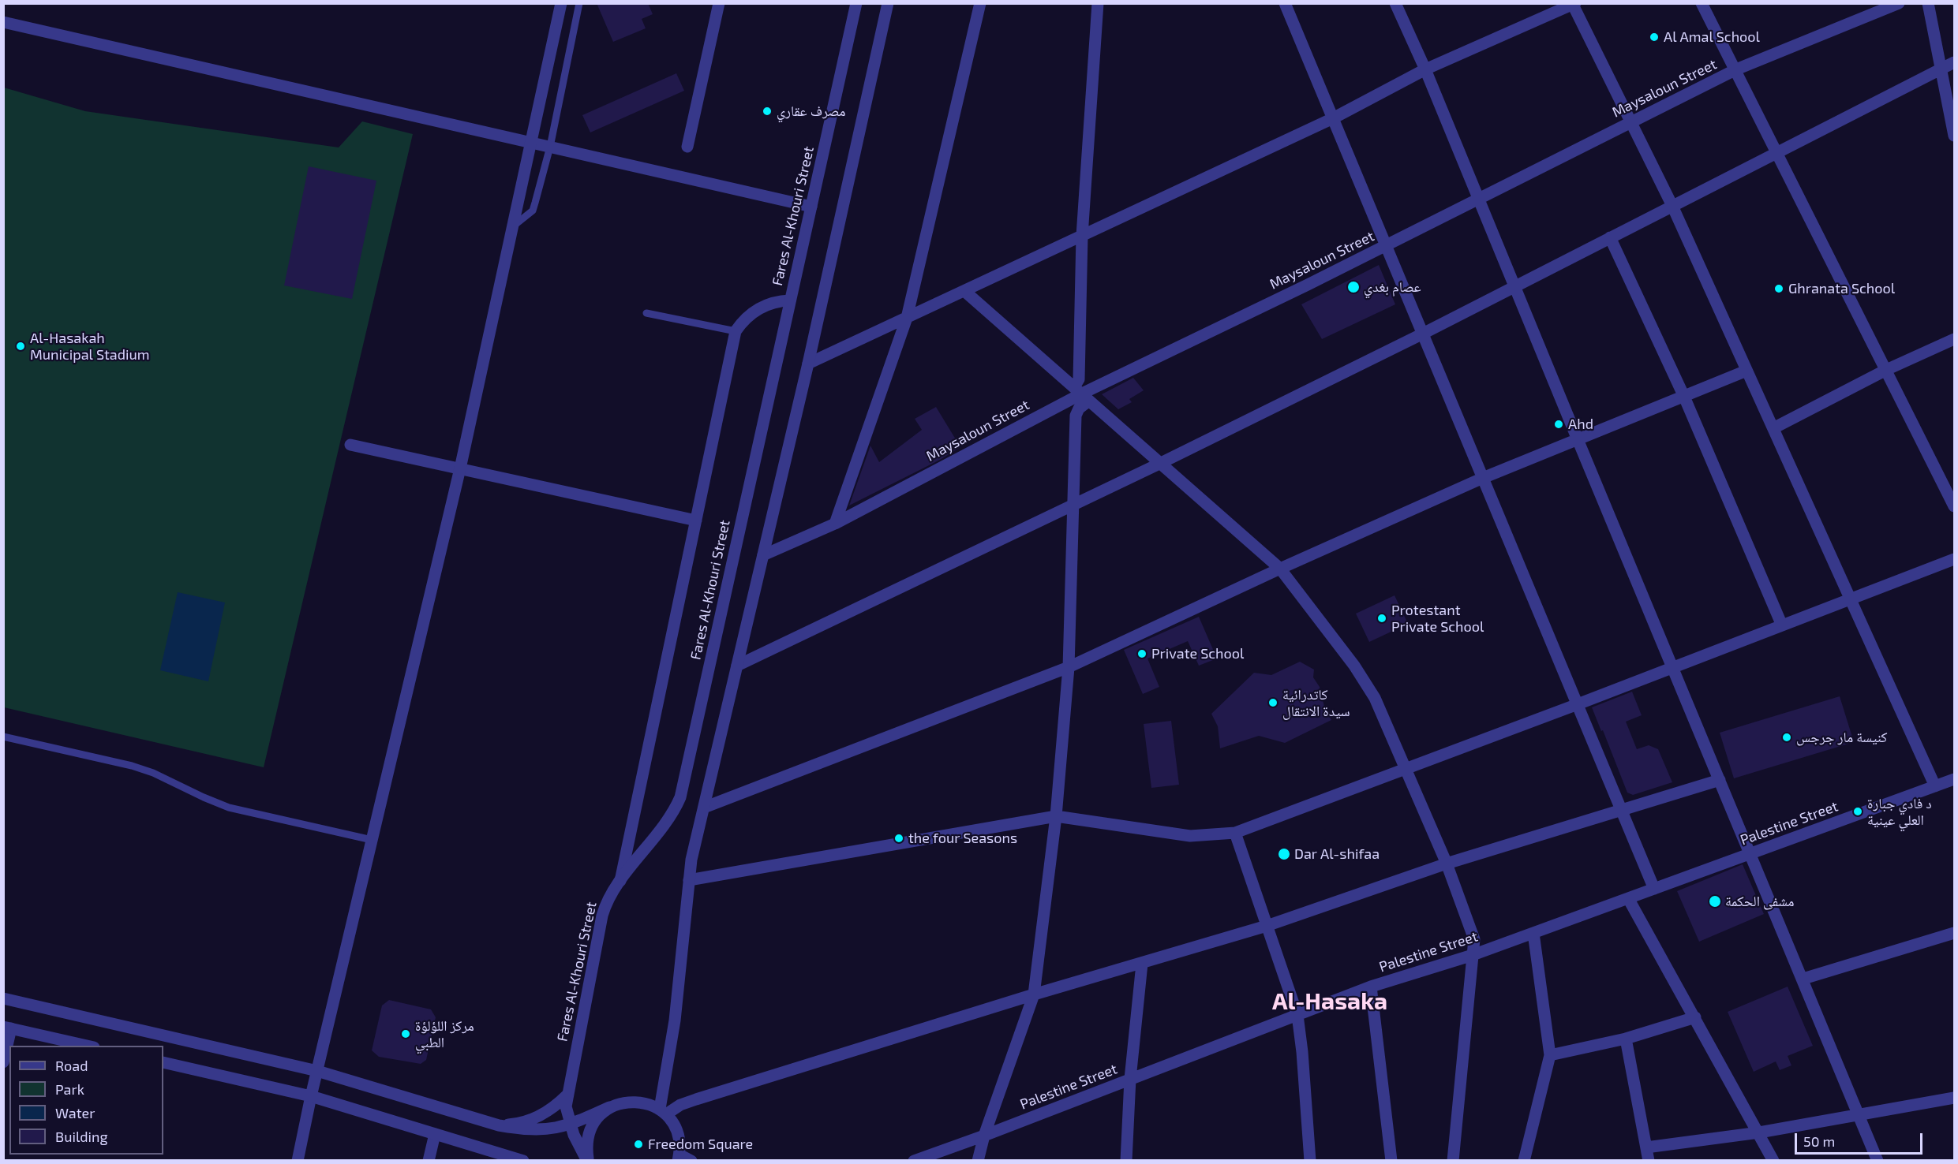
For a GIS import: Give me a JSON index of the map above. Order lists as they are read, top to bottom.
{
  "streets": {
    "street": ["Maysaloun Street", "Fares Al-Khouri Street", "Palestine Street"]
  },
  "districts": ["Al-Hasaka"],
  "places": [
    "Al Amal School",
    "مصرف عقاري",
    "عصام بغدي",
    "Ghranata School",
    "Al-Hasakah Municipal Stadium",
    "Ahd",
    "Protestant Private School",
    "Private School",
    "كاتدرائية سيدة الانتقال",
    "كنيسة مار جرجس",
    "د فادي جبارة العلي عينية",
    "the four Seasons",
    "Dar Al-shifaa",
    "مشفى الحكمة",
    "مركز اللؤلؤة الطبي",
    "Freedom Square"
  ],
  "legend": [
    "Road",
    "Park",
    "Water",
    "Building"
  ],
  "scale_bar": "50 m"
}
